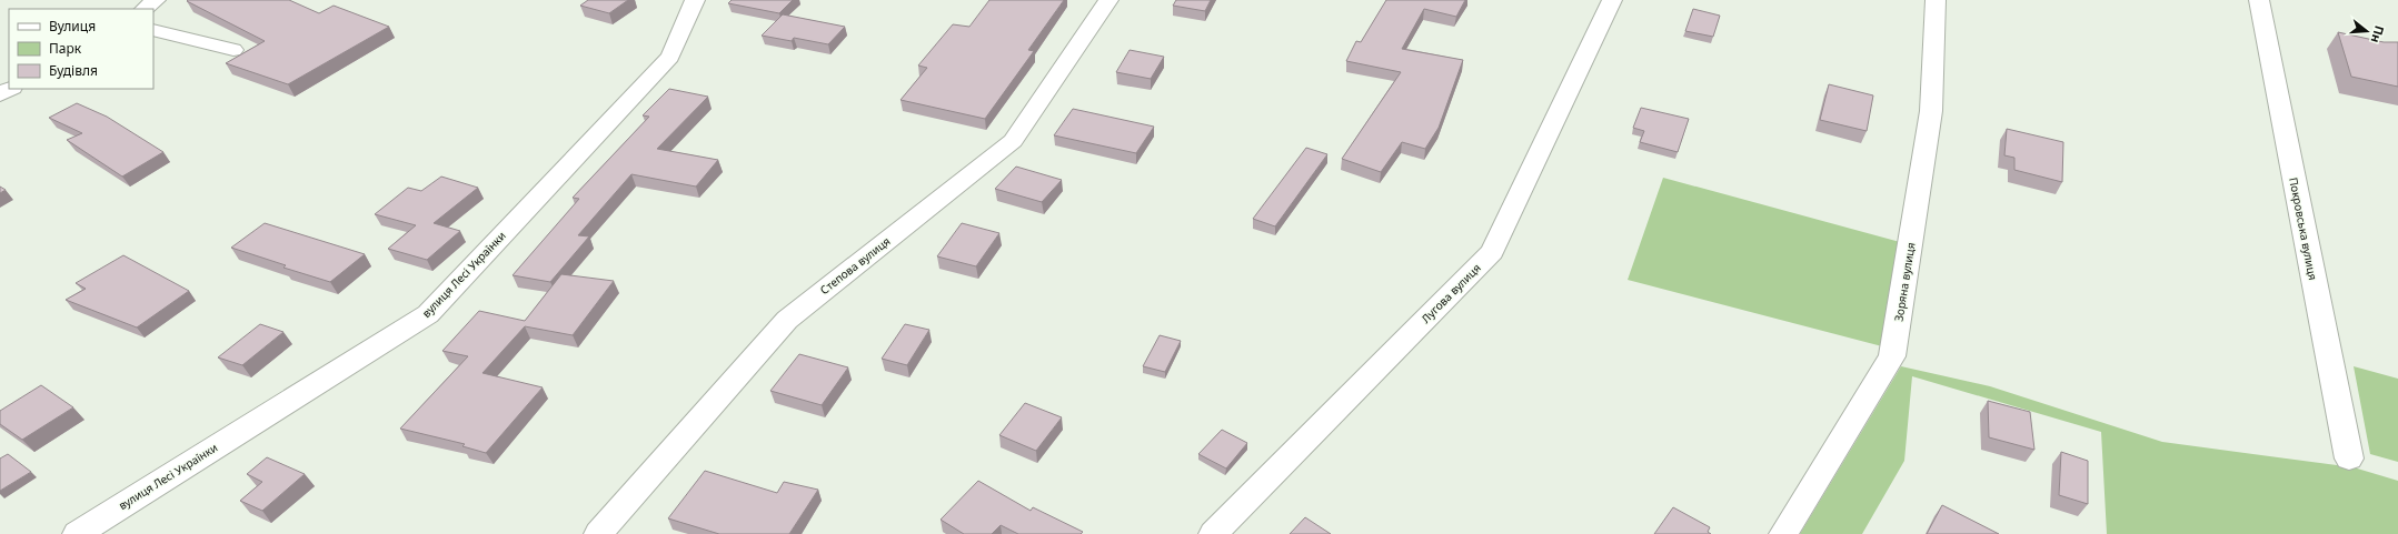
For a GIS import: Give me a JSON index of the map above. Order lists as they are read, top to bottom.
{
  "streets": {
    "street": [
      "Покровська вулиця",
      "Степова вулиця",
      "вулиця Лесі Українки",
      "Зоряна вулиця",
      "Лугова вулиця"
    ]
  },
  "legend": ["Вулиця", "Парк", "Будівля"],
  "north": "right"
}
